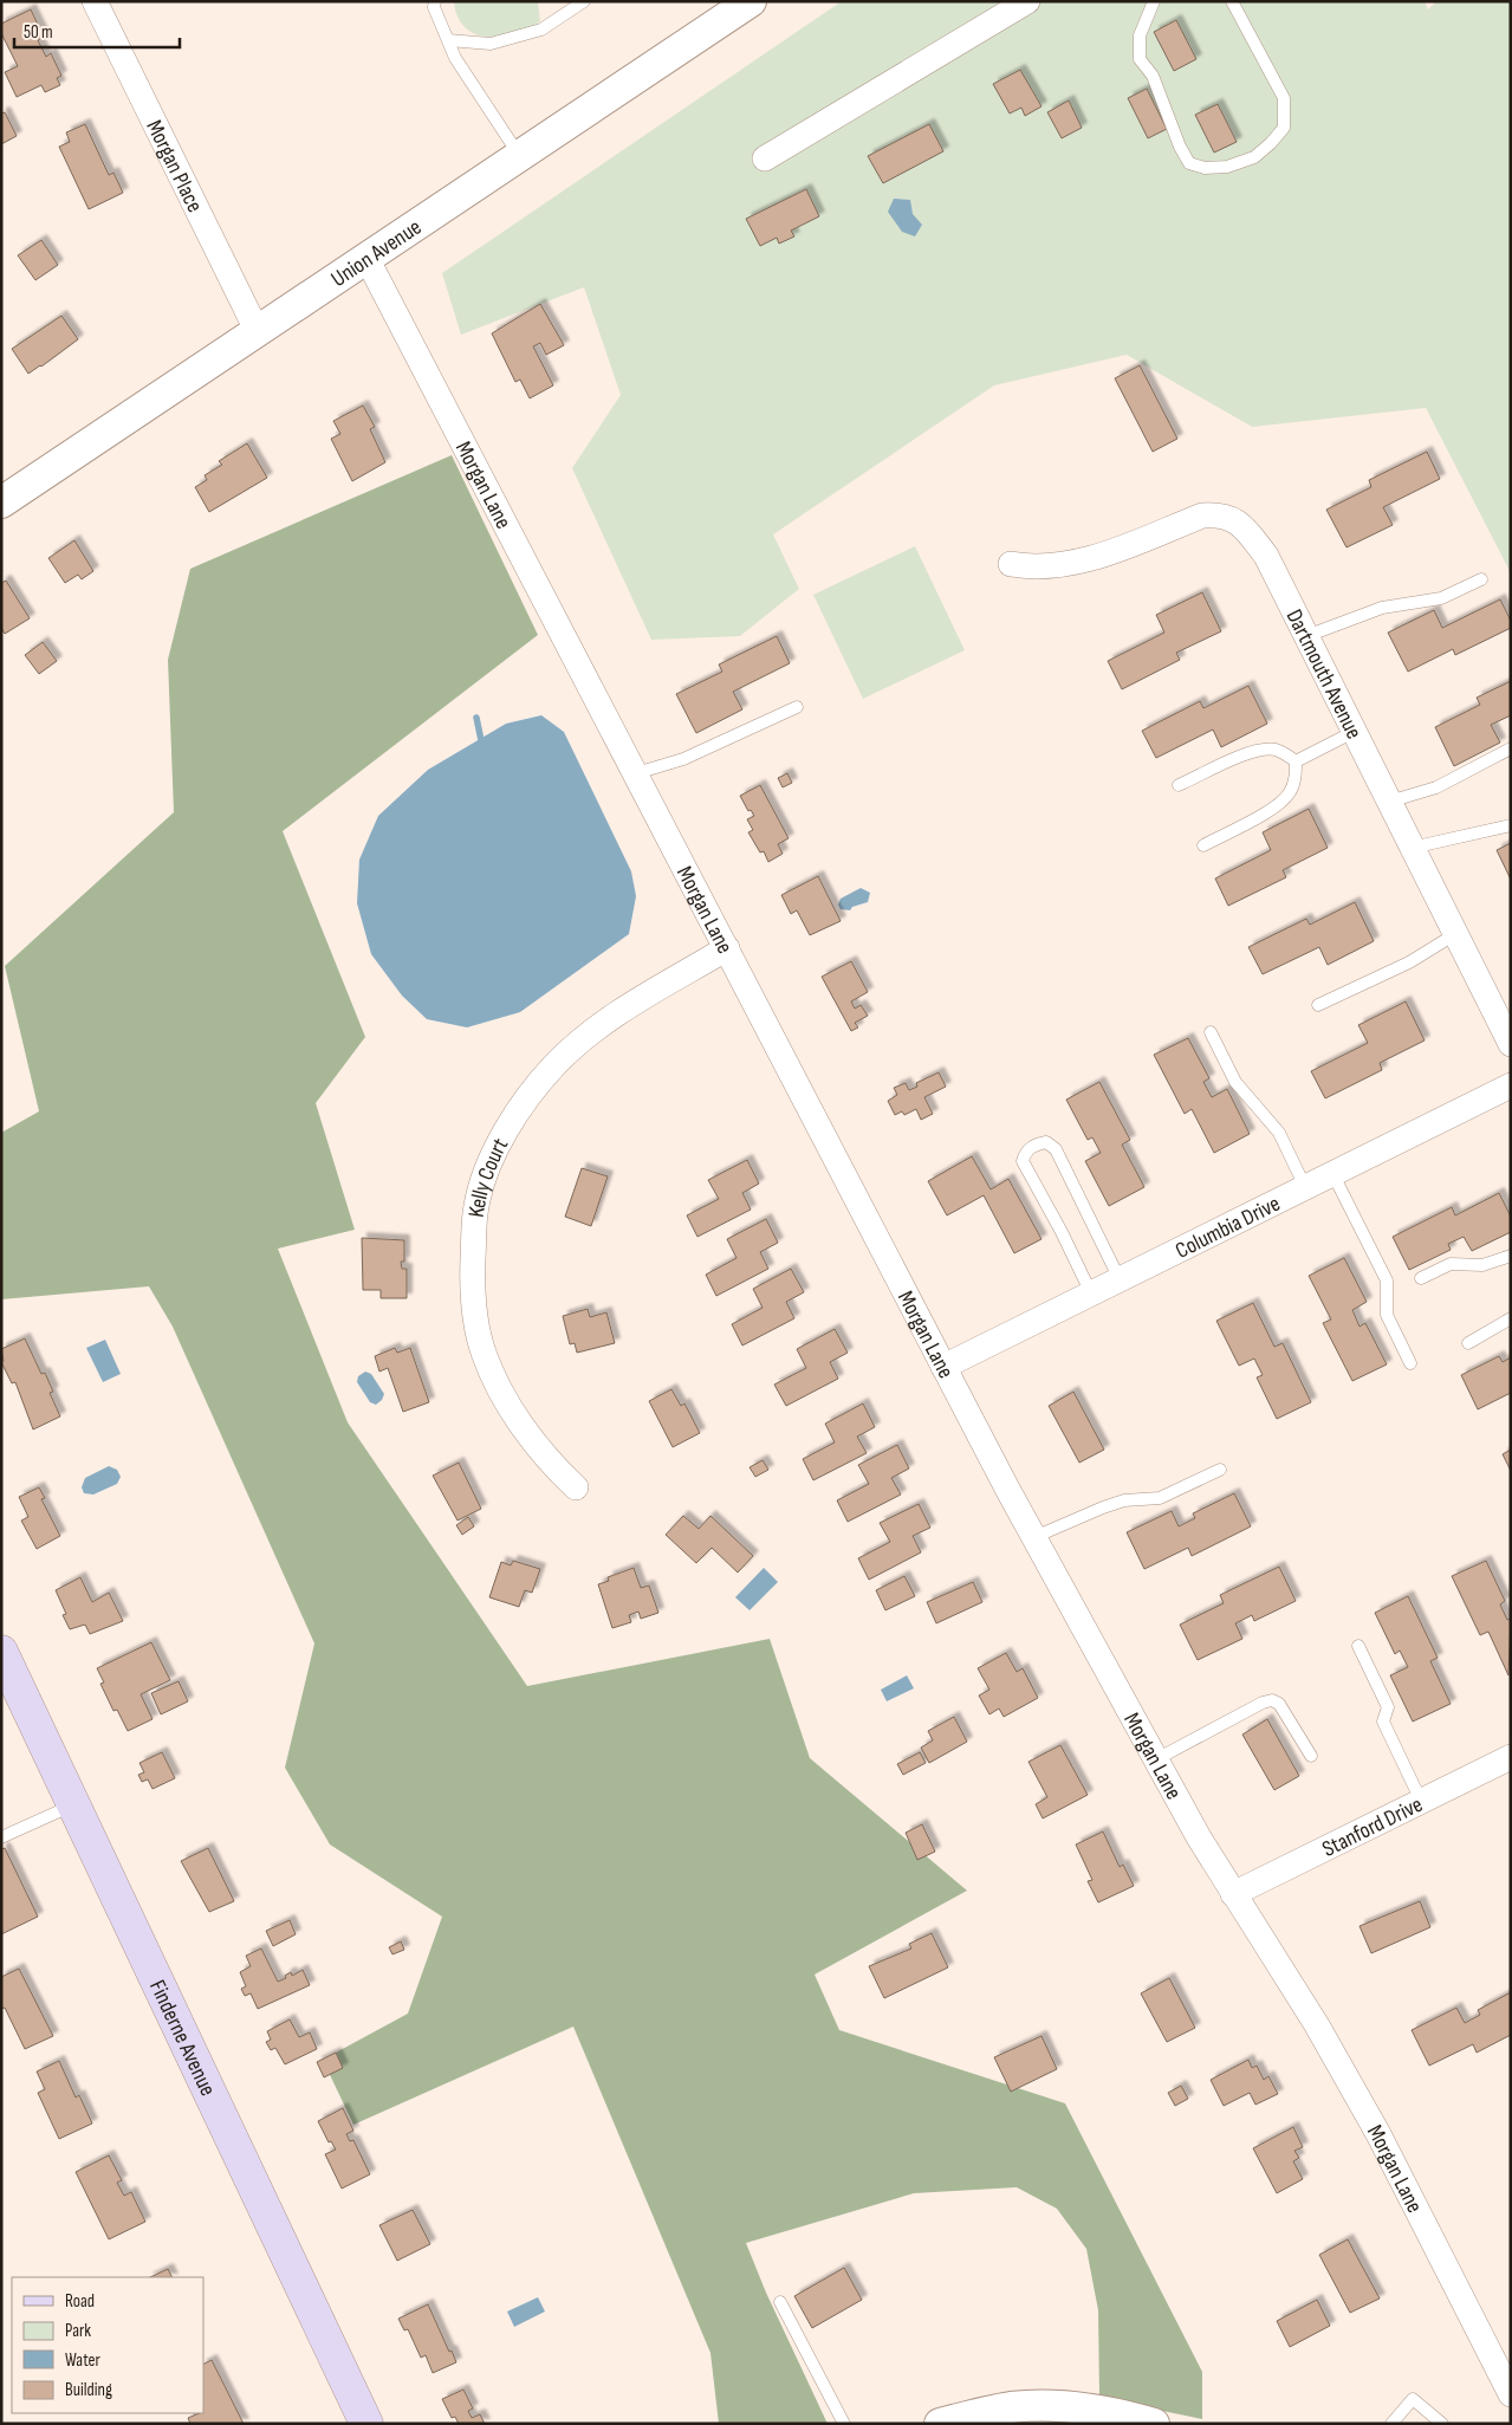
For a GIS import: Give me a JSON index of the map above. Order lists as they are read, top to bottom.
{
  "streets": {
    "main road": ["Finderne Avenue"],
    "street": [
      "Morgan Place",
      "Union Avenue",
      "Morgan Lane",
      "Dartmouth Avenue",
      "Kelly Court",
      "Columbia Drive",
      "Stanford Drive"
    ]
  },
  "crossings": [
    ["Morgan Place", "Union Avenue"],
    ["Union Avenue", "Morgan Lane"],
    ["Morgan Lane", "Kelly Court"],
    ["Morgan Lane", "Columbia Drive"],
    ["Morgan Lane", "Stanford Drive"]
  ],
  "legend": [
    "Road",
    "Park",
    "Water",
    "Building"
  ],
  "scale_bar": "50 m"
}
